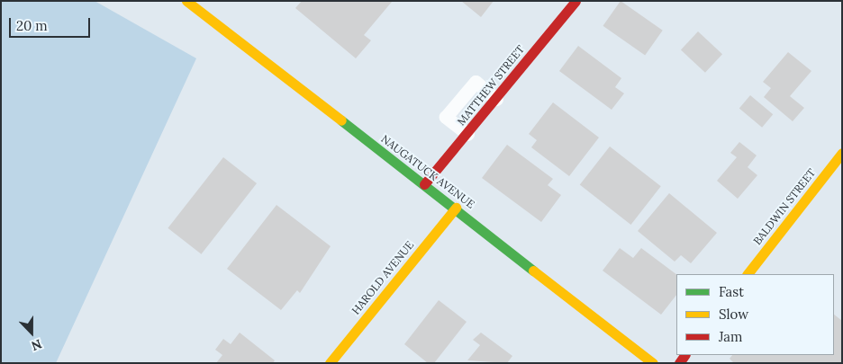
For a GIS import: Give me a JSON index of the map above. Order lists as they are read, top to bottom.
{
  "streets": {
    "street": [
      "MATTHEW STREET",
      "NAUGATUCK AVENUE",
      "BALDWIN STREET",
      "HAROLD AVENUE"
    ]
  },
  "crossings": [
    ["MATTHEW STREET", "NAUGATUCK AVENUE"],
    ["NAUGATUCK AVENUE", "HAROLD AVENUE"]
  ],
  "legend": ["Fast", "Slow", "Jam"],
  "scale_bar": "20 m",
  "north": "bottom"
}
